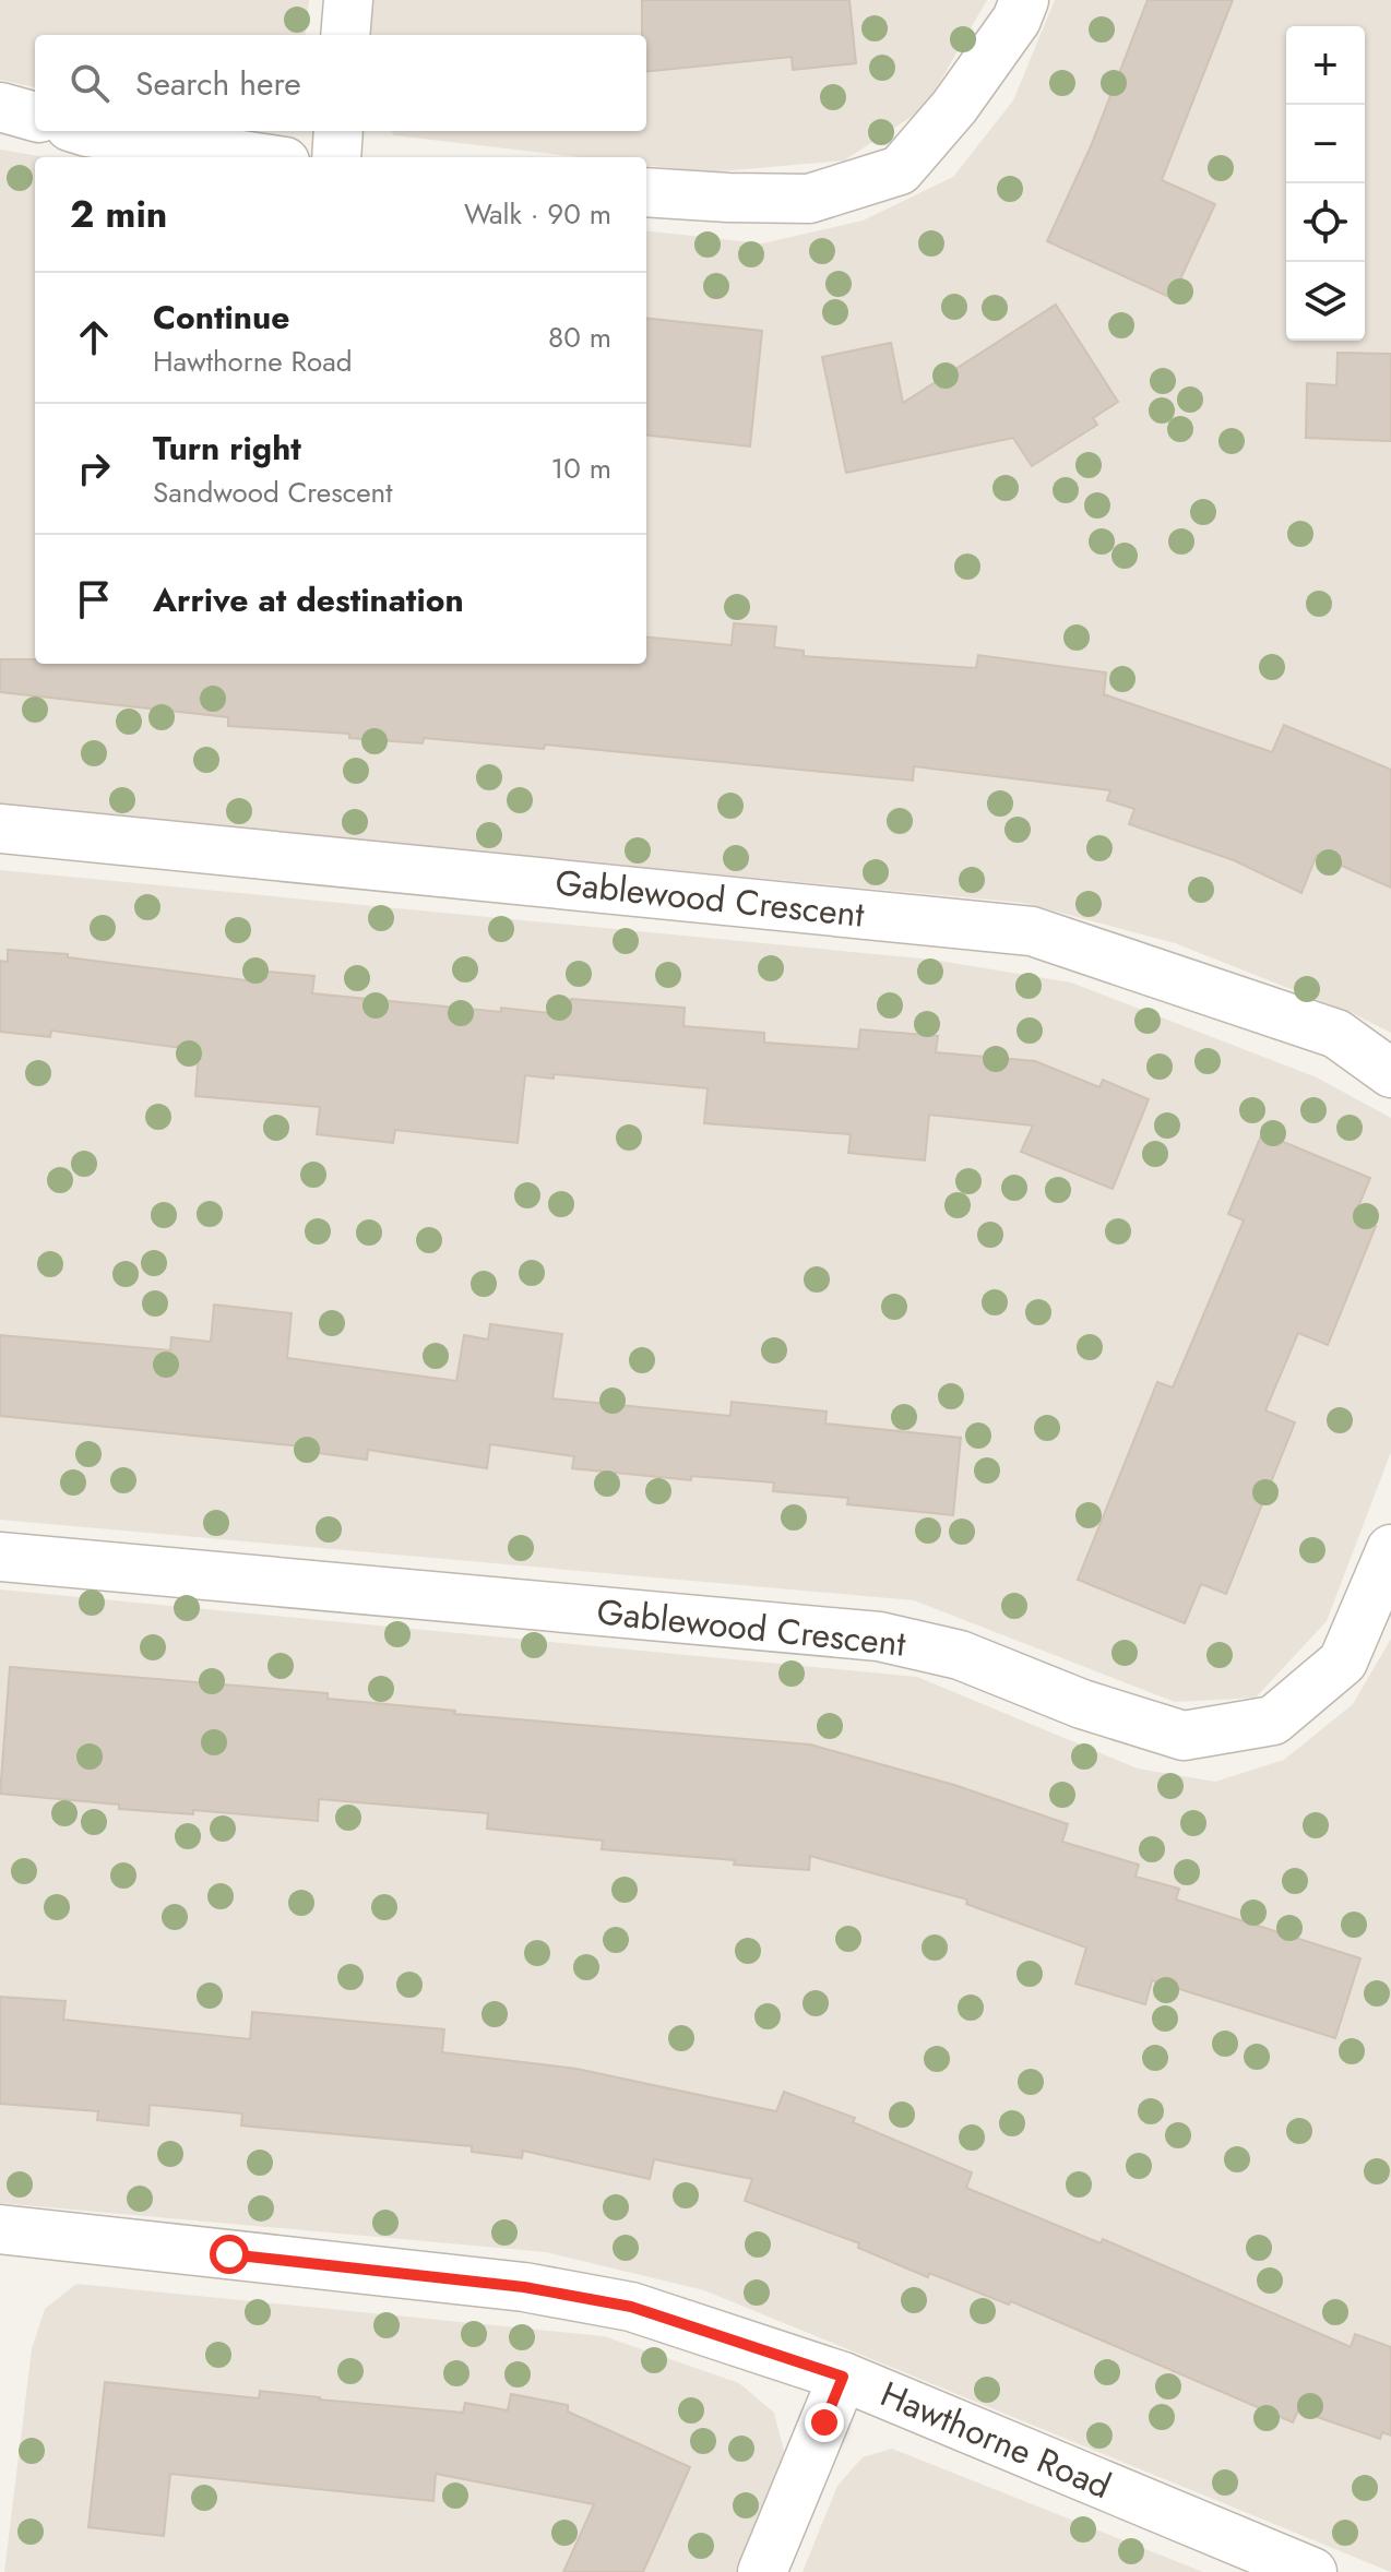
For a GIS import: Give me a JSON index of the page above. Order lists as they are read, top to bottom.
{
  "streets": {
    "street": ["Gablewood Crescent", "Hawthorne Road"]
  },
  "page": {
    "map_buttons": ["+", "−"],
    "search": "Search here",
    "heading": ["2 min", "Walk · 90 m"],
    "list": [
      ["Continue", "Hawthorne Road", "80 m"],
      ["Turn right", "Sandwood Crescent", "10 m"],
      "Arrive at destination"
    ]
  }
}
